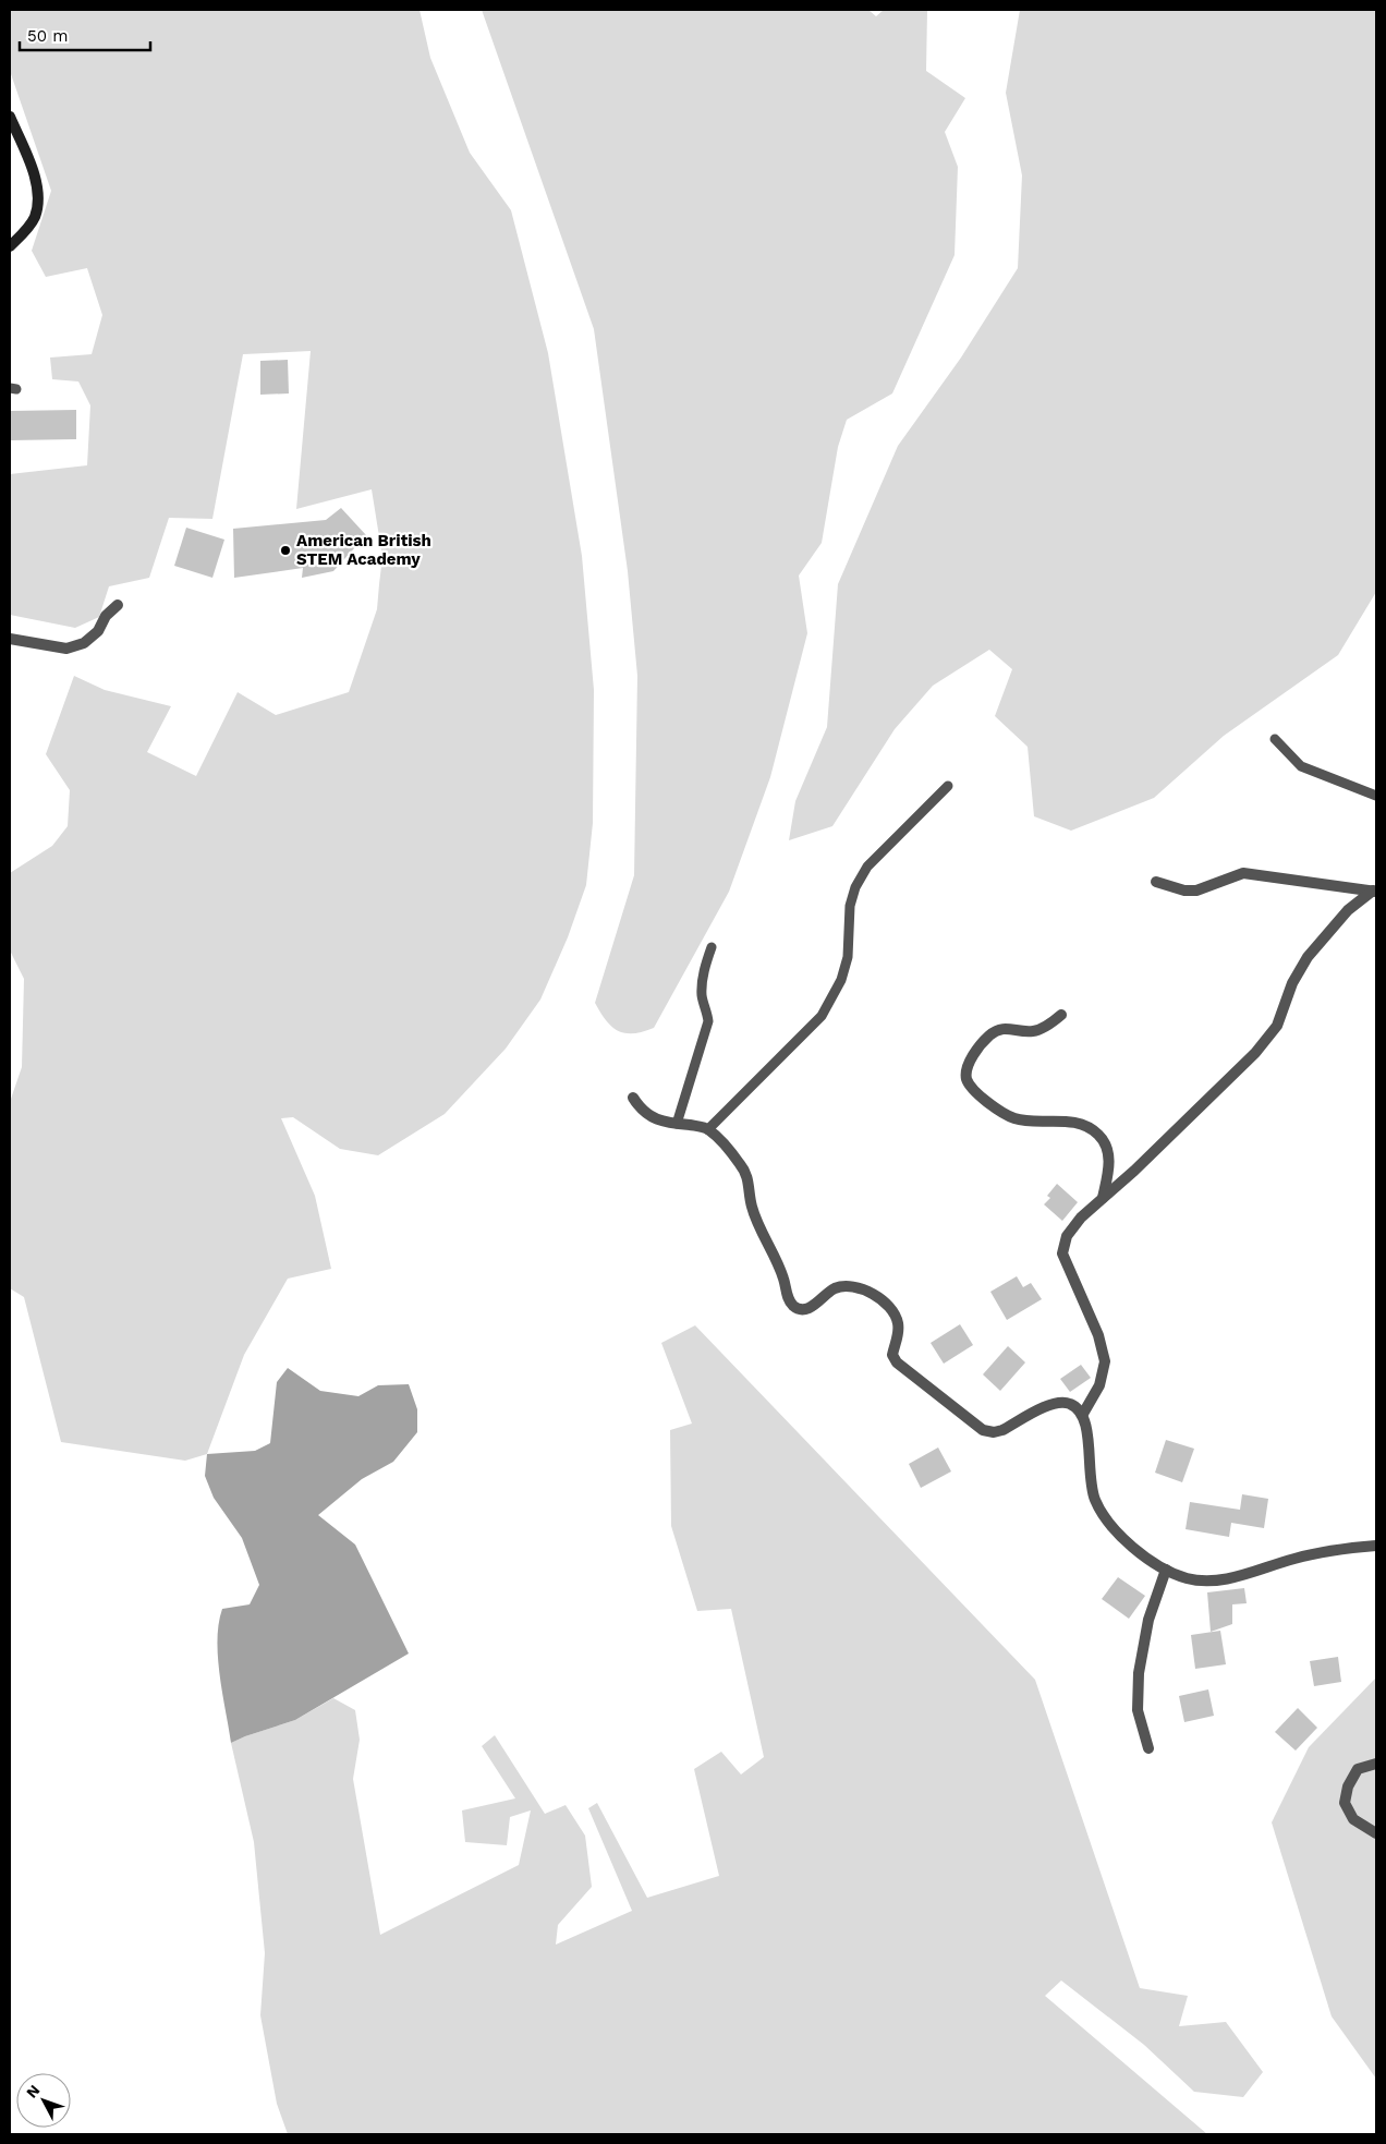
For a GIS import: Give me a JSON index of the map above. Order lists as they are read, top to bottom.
{
  "places": ["American British STEM Academy"],
  "scale_bar": "50 m",
  "north": "top left"
}
